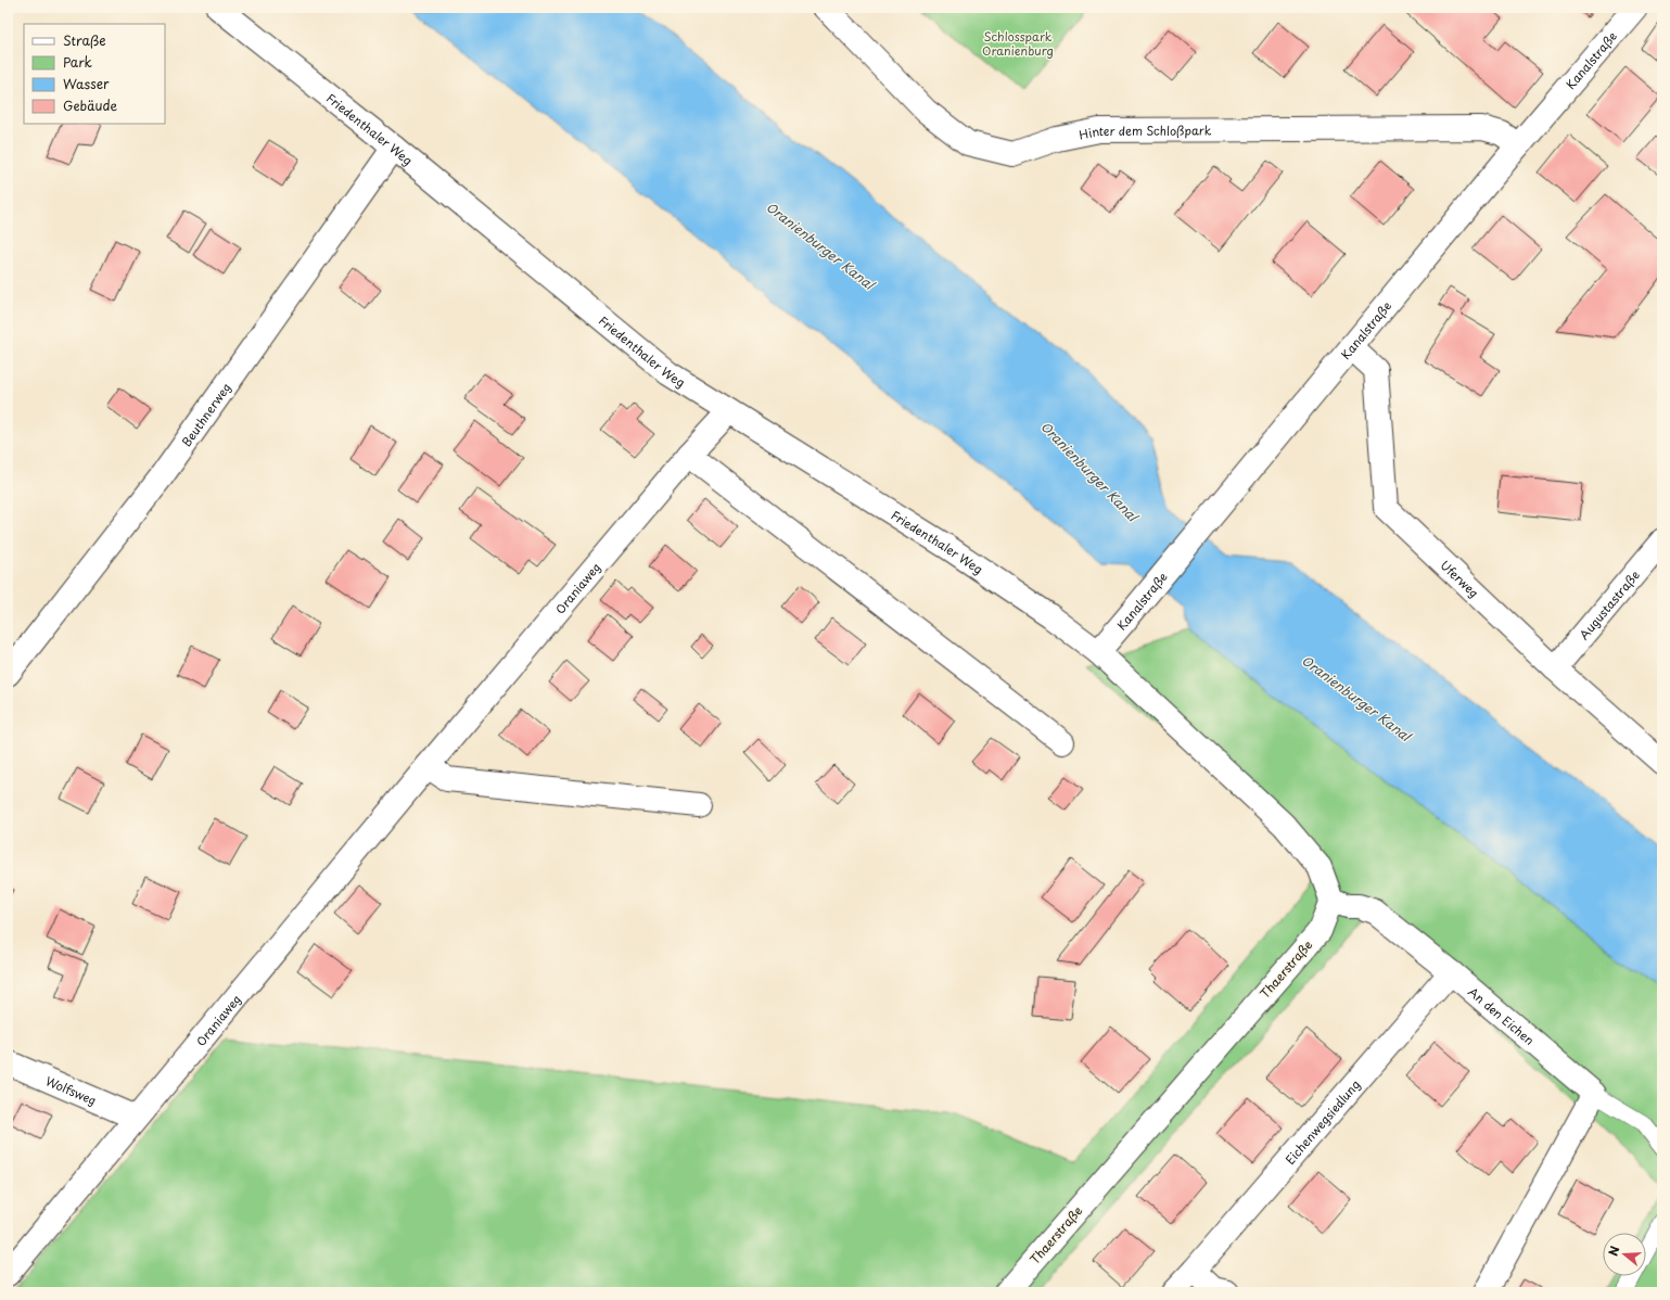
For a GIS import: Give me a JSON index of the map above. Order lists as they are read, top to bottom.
{
  "streets": {
    "street": [
      "Kanalstraße",
      "Friedenthaler Weg",
      "Hinter dem Schloßpark",
      "Beuthnerweg",
      "Uferweg",
      "Oraniaweg",
      "Augustastraße",
      "Thaerstraße",
      "An den Eichen",
      "Wolfsweg",
      "Eichenwegsiedlung"
    ]
  },
  "crossings": [
    ["Kanalstraße", "Friedenthaler Weg"],
    ["Kanalstraße", "Hinter dem Schloßpark"],
    ["Kanalstraße", "Uferweg"],
    ["Friedenthaler Weg", "Beuthnerweg"],
    ["Friedenthaler Weg", "Oraniaweg"],
    ["Uferweg", "Augustastraße"],
    ["Oraniaweg", "Wolfsweg"],
    ["Thaerstraße", "An den Eichen"],
    ["An den Eichen", "Eichenwegsiedlung"]
  ],
  "water": ["Oranienburger Kanal"],
  "parks": ["Schlosspark Oranienburg"],
  "legend": [
    "Straße",
    "Park",
    "Wasser",
    "Gebäude"
  ],
  "north": "left"
}
